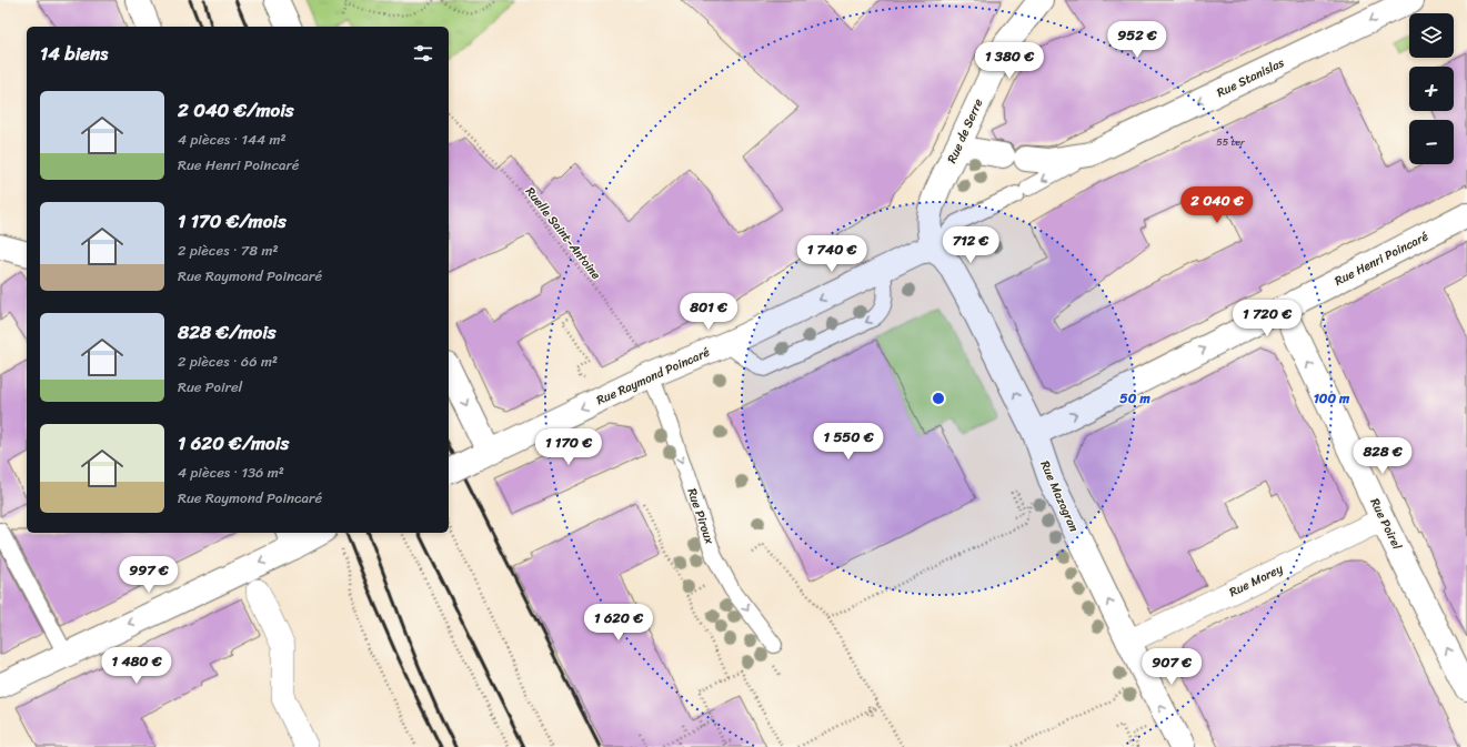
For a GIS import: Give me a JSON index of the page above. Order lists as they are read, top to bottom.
{
  "streets": {
    "street": [
      "Rue Stanislas",
      "Rue de Serre",
      "Rue Henri Poincaré",
      "Rue Raymond Poincaré",
      "Rue Mazagran",
      "Rue Poirel",
      "Rue Morey"
    ],
    "lane": ["Rue Piroux"],
    "path": ["Ruelle Saint-Antoine"]
  },
  "crossings": [
    ["Rue Stanislas", "Rue de Serre"],
    ["Rue Stanislas", "Rue Raymond Poincaré"],
    ["Rue Stanislas", "Rue Mazagran"],
    ["Rue de Serre", "Rue Raymond Poincaré"],
    ["Rue de Serre", "Rue Mazagran"],
    ["Ruelle Saint-Antoine", "Rue Raymond Poincaré"],
    ["Ruelle Saint-Antoine", "Rue Piroux"],
    ["Rue Henri Poincaré", "Rue Mazagran"],
    ["Rue Henri Poincaré", "Rue Poirel"],
    ["Rue Raymond Poincaré", "Rue Mazagran"],
    ["Rue Raymond Poincaré", "Rue Piroux"],
    ["Rue Mazagran", "Rue Morey"],
    ["Rue Poirel", "Rue Morey"]
  ],
  "one_way": [
    "Rue Stanislas",
    "Rue Henri Poincaré",
    "Rue Raymond Poincaré",
    "Rue Mazagran",
    "Rue Piroux",
    "Rue Poirel"
  ],
  "house_numbers": ["55 ter"],
  "page": {
    "map_buttons": ["+", "−"],
    "price": [
      "952 €",
      "1 380 €",
      "2 040 €",
      "712 €",
      "1 740 €",
      "801 €",
      "1 720 €",
      "1 550 €",
      "1 170 €",
      "828 €",
      "997 €",
      "1 620 €",
      "1 480 €",
      "907 €"
    ],
    "heading": "14 biens",
    "list": [
      {
        "name": "2 040 €/mois",
        "note": "4 pièces · 144 m² · Rue Henri Poincaré"
      },
      {
        "name": "1 170 €/mois",
        "note": "2 pièces · 78 m² · Rue Raymond Poincaré"
      },
      {
        "name": "828 €/mois",
        "note": "2 pièces · 66 m² · Rue Poirel"
      },
      {
        "name": "1 620 €/mois",
        "note": "4 pièces · 136 m² · Rue Raymond Poincaré"
      }
    ]
  },
  "rings": ["50 m", "100 m"]
}
